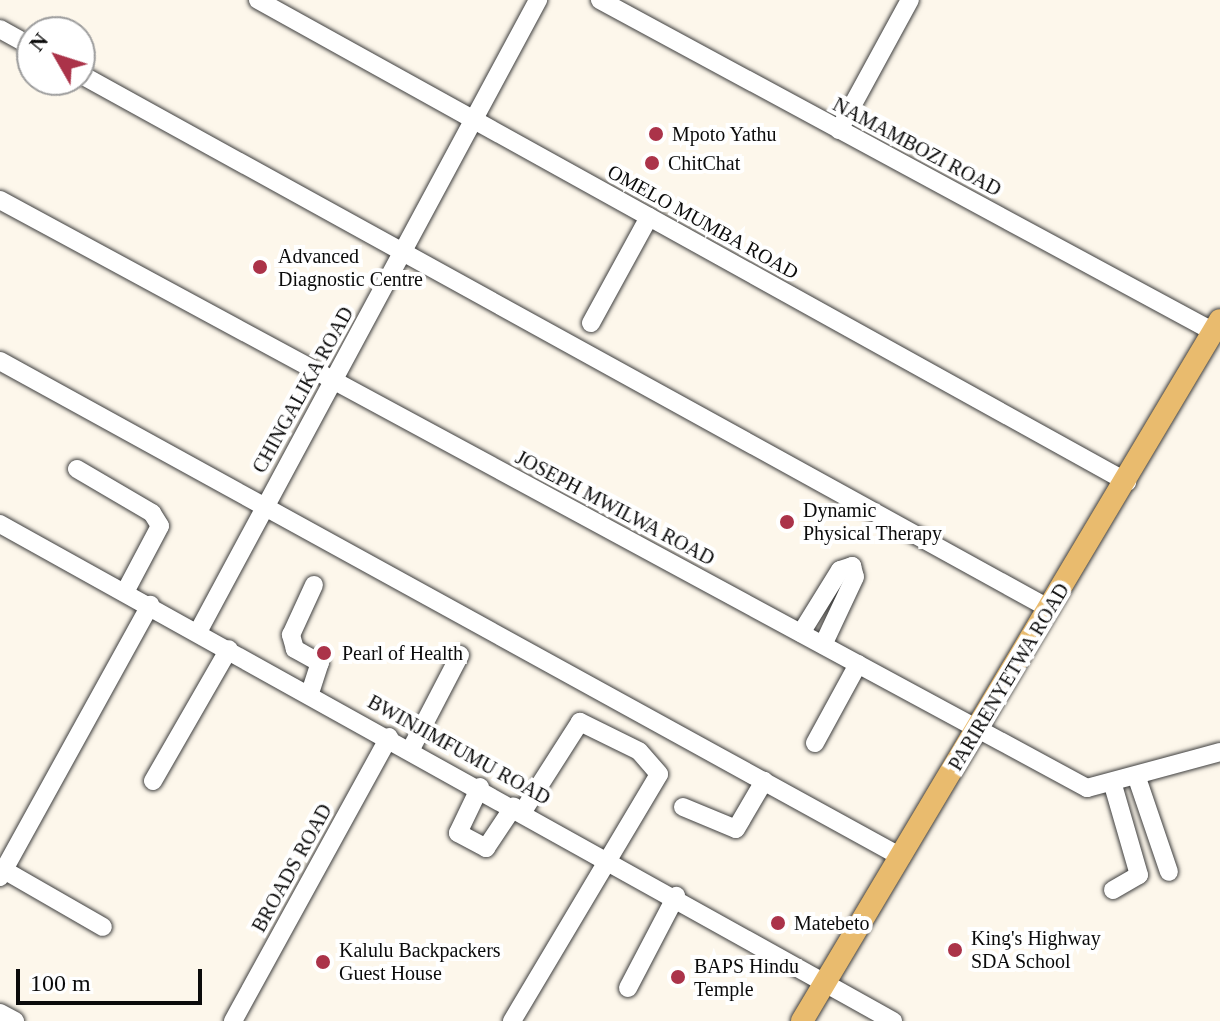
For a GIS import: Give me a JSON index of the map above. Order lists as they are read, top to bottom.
{
  "streets": {
    "main road": ["PARIRENYETWA ROAD"],
    "street": [
      "NAMAMBOZI ROAD",
      "OMELO MUMBA ROAD",
      "CHINGALIKA ROAD",
      "JOSEPH MWILWA ROAD",
      "BWINJIMFUMU ROAD",
      "BROADS ROAD"
    ]
  },
  "crossings": [
    ["NAMAMBOZI ROAD", "PARIRENYETWA ROAD"],
    ["OMELO MUMBA ROAD", "CHINGALIKA ROAD"],
    ["OMELO MUMBA ROAD", "PARIRENYETWA ROAD"],
    ["CHINGALIKA ROAD", "JOSEPH MWILWA ROAD"],
    ["CHINGALIKA ROAD", "BWINJIMFUMU ROAD"],
    ["JOSEPH MWILWA ROAD", "PARIRENYETWA ROAD"],
    ["PARIRENYETWA ROAD", "BWINJIMFUMU ROAD"],
    ["BWINJIMFUMU ROAD", "BROADS ROAD"]
  ],
  "places": [
    "Mpoto Yathu",
    "ChitChat",
    "Advanced Diagnostic Centre",
    "Dynamic Physical Therapy",
    "Pearl of Health",
    "Matebeto",
    "King's Highway SDA School",
    "Kalulu Backpackers Guest House",
    "BAPS Hindu Temple"
  ],
  "scale_bar": "100 m",
  "north": "top left"
}
